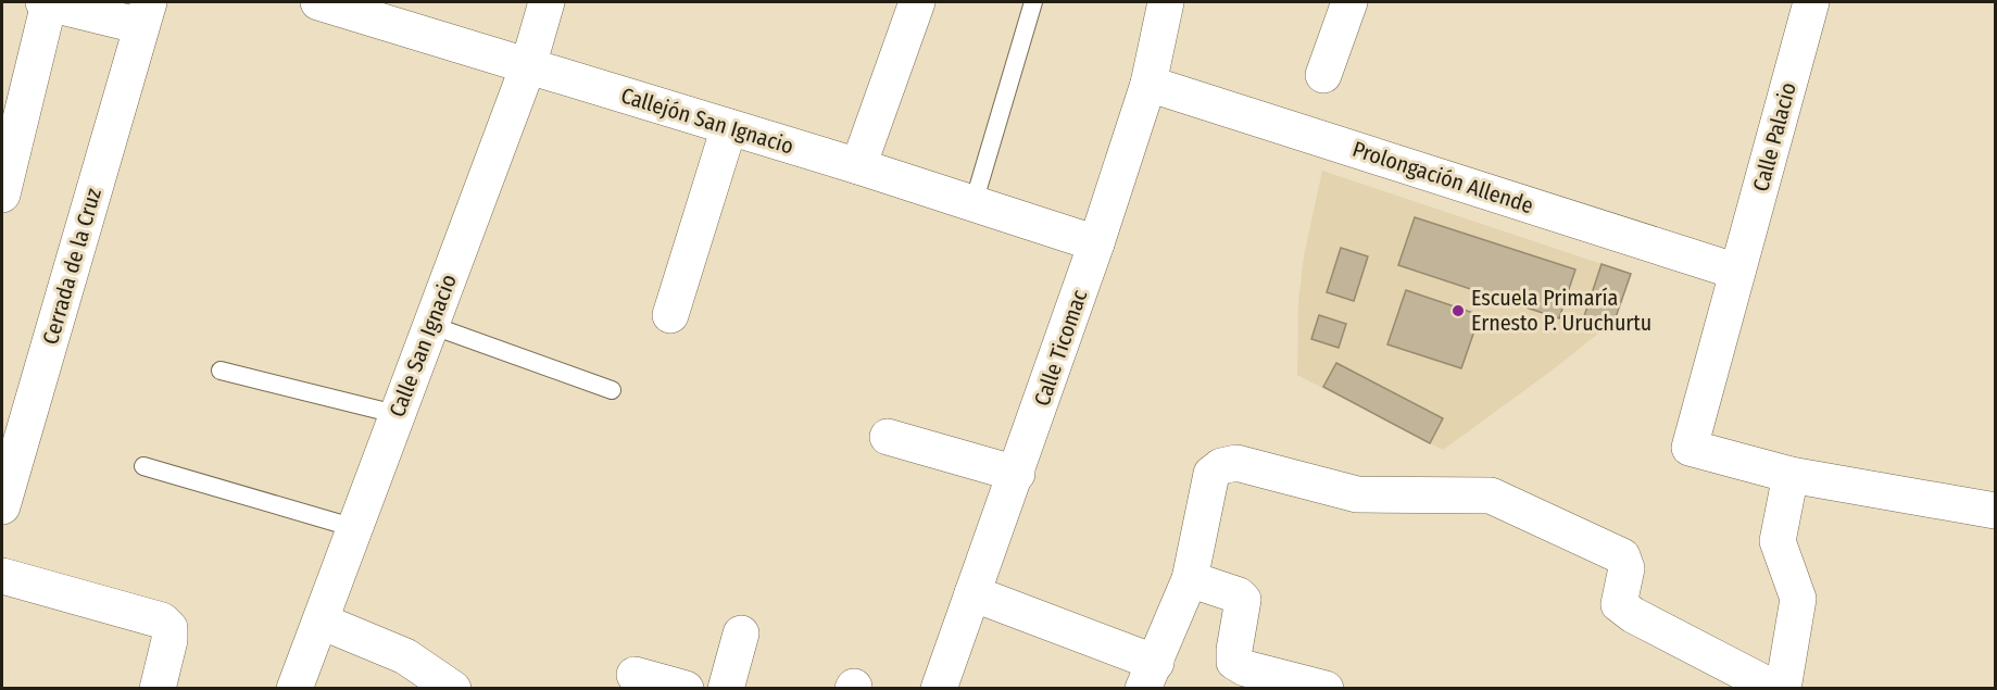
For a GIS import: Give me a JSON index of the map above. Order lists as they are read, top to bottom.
{
  "streets": {
    "street": [
      "Callejón San Ignacio",
      "Calle Palacio",
      "Prolongación Allende",
      "Cerrada de la Cruz",
      "Calle San Ignacio",
      "Calle Ticomac"
    ]
  },
  "crossings": [
    ["Callejón San Ignacio", "Calle San Ignacio"],
    ["Callejón San Ignacio", "Calle Ticomac"],
    ["Calle Palacio", "Prolongación Allende"],
    ["Prolongación Allende", "Calle Ticomac"]
  ],
  "places": ["Escuela Primaría Ernesto P. Uruchurtu"]
}
